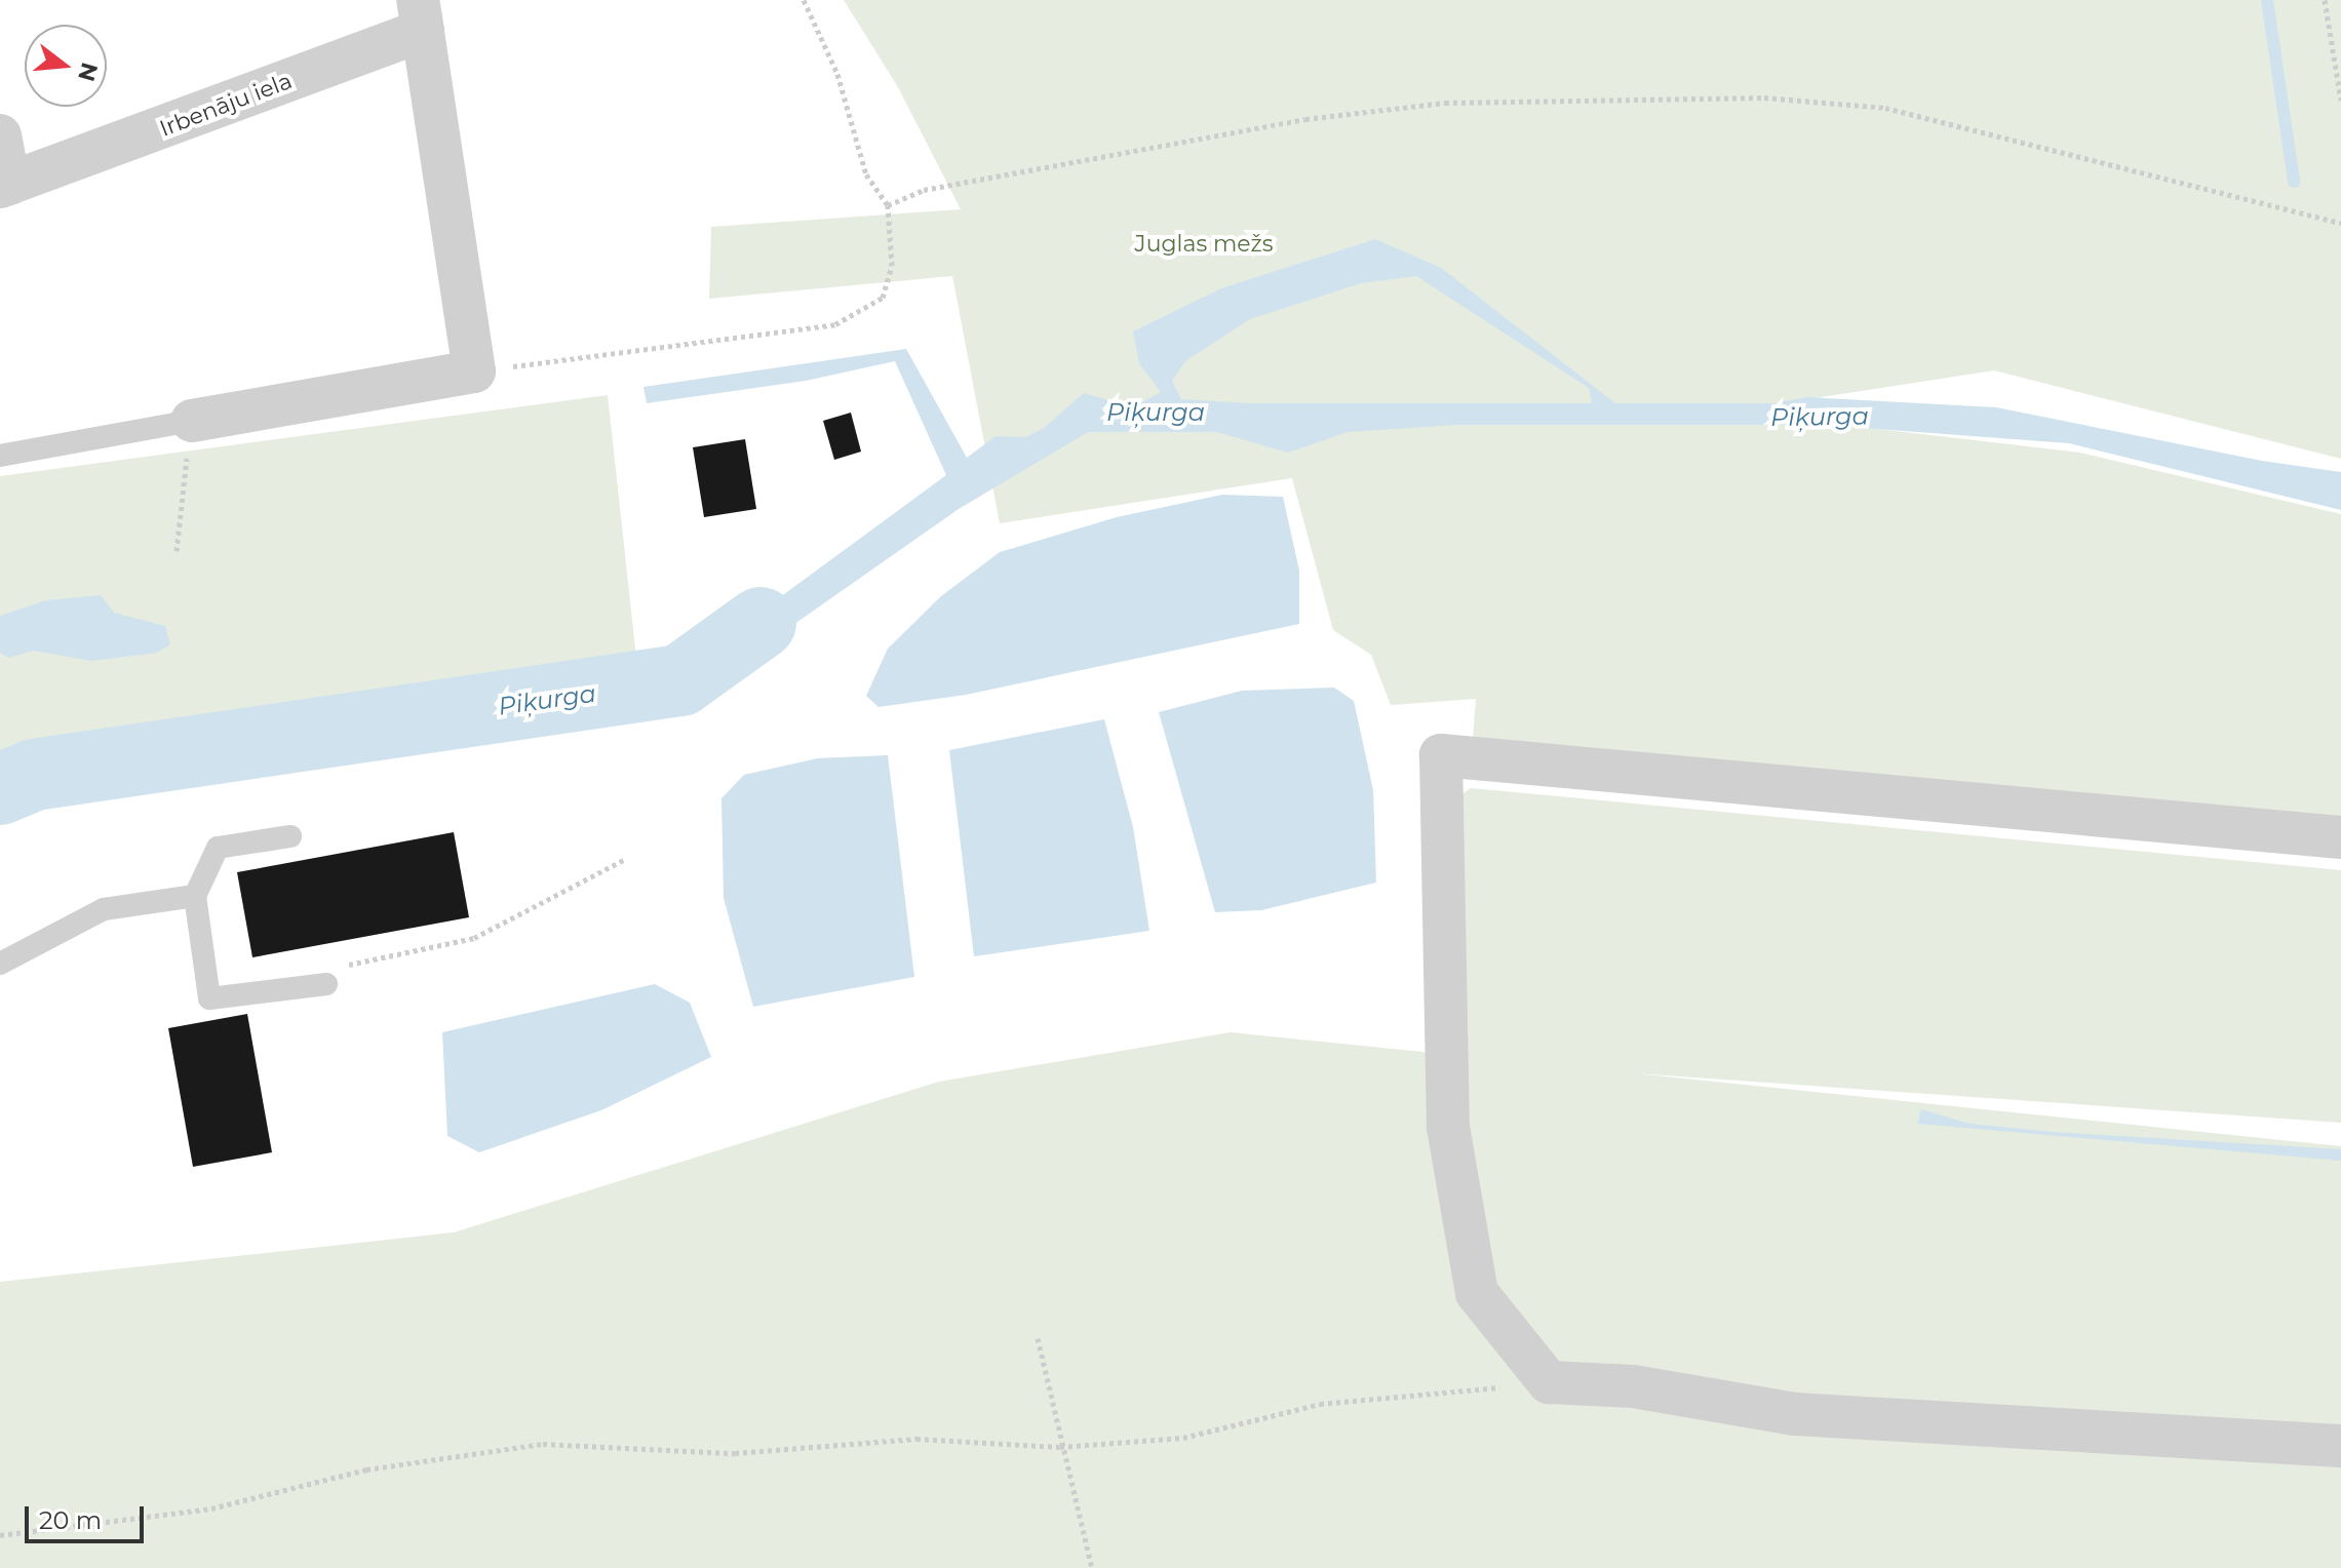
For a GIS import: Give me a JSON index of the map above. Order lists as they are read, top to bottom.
{
  "streets": {
    "street": ["Irbenāju iela"]
  },
  "water": ["Piķurga"],
  "parks": ["Juglas mežs"],
  "scale_bar": "20 m",
  "north": "right"
}
